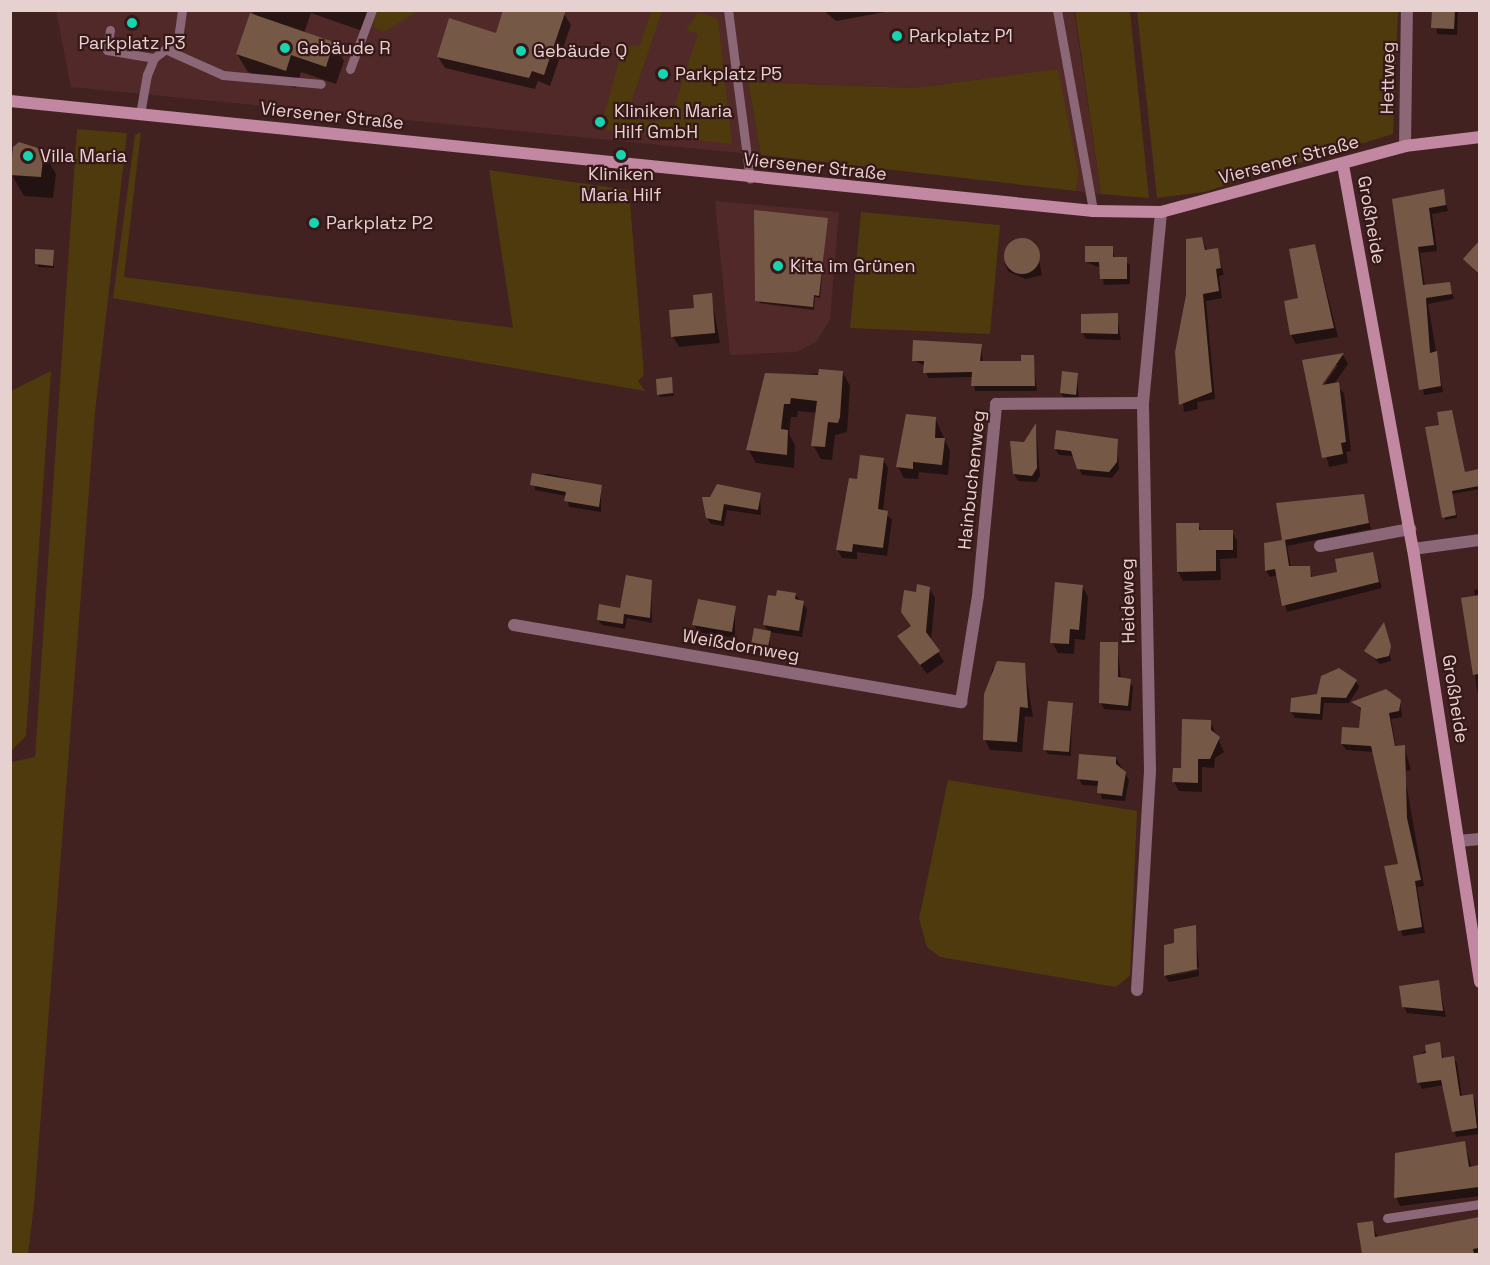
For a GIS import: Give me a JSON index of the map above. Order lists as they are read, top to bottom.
{
  "streets": {
    "main road": ["Viersener Straße", "Großheide"],
    "street": [
      "Hettweg",
      "Hainbuchenweg",
      "Heideweg",
      "Weißdornweg"
    ]
  },
  "crossings": [
    ["Hettweg", "Viersener Straße"],
    ["Viersener Straße", "Großheide"],
    ["Viersener Straße", "Heideweg"],
    ["Hainbuchenweg", "Heideweg"],
    ["Hainbuchenweg", "Weißdornweg"]
  ],
  "places": [
    "Parkplatz P3",
    "Parkplatz P1",
    "Gebäude R",
    "Gebäude Q",
    "Parkplatz P5",
    "Kliniken Maria Hilf GmbH",
    "Kliniken Maria Hilf",
    "Villa Maria",
    "Parkplatz P2",
    "Kita im Grünen"
  ]
}
